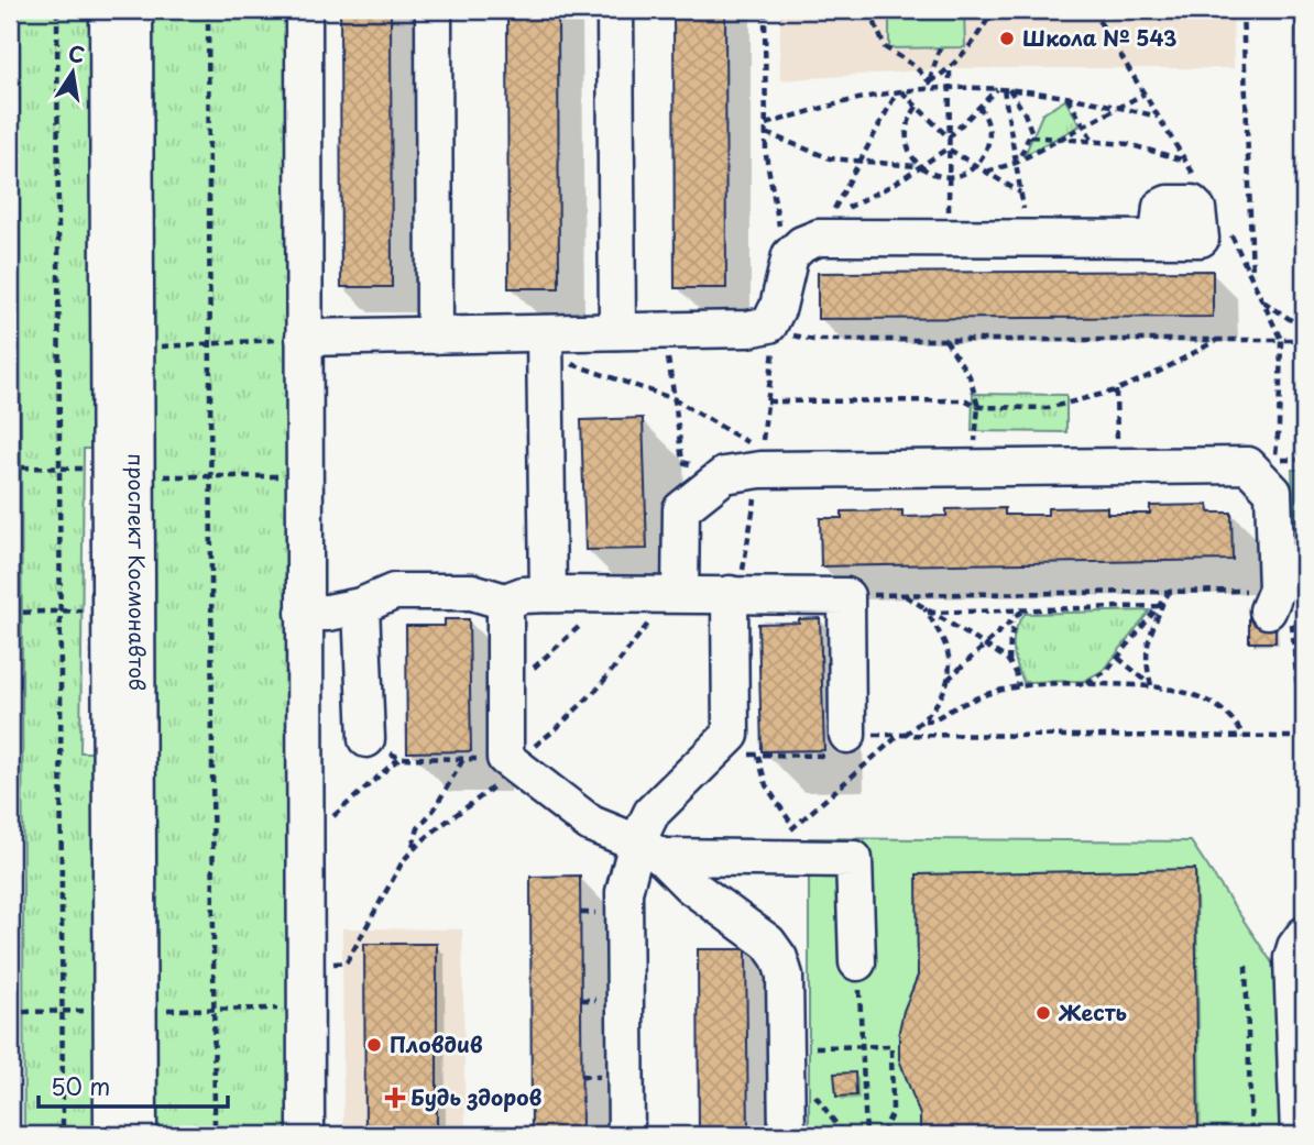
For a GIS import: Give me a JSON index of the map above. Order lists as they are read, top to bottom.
{
  "streets": {
    "street": ["проспект Космонавтов"]
  },
  "places": {
    "other": ["Школа № 543", "Жесть", "Пловдив"],
    "health": ["Будь здоров"]
  },
  "scale_bar": "50 m",
  "north": "top"
}
